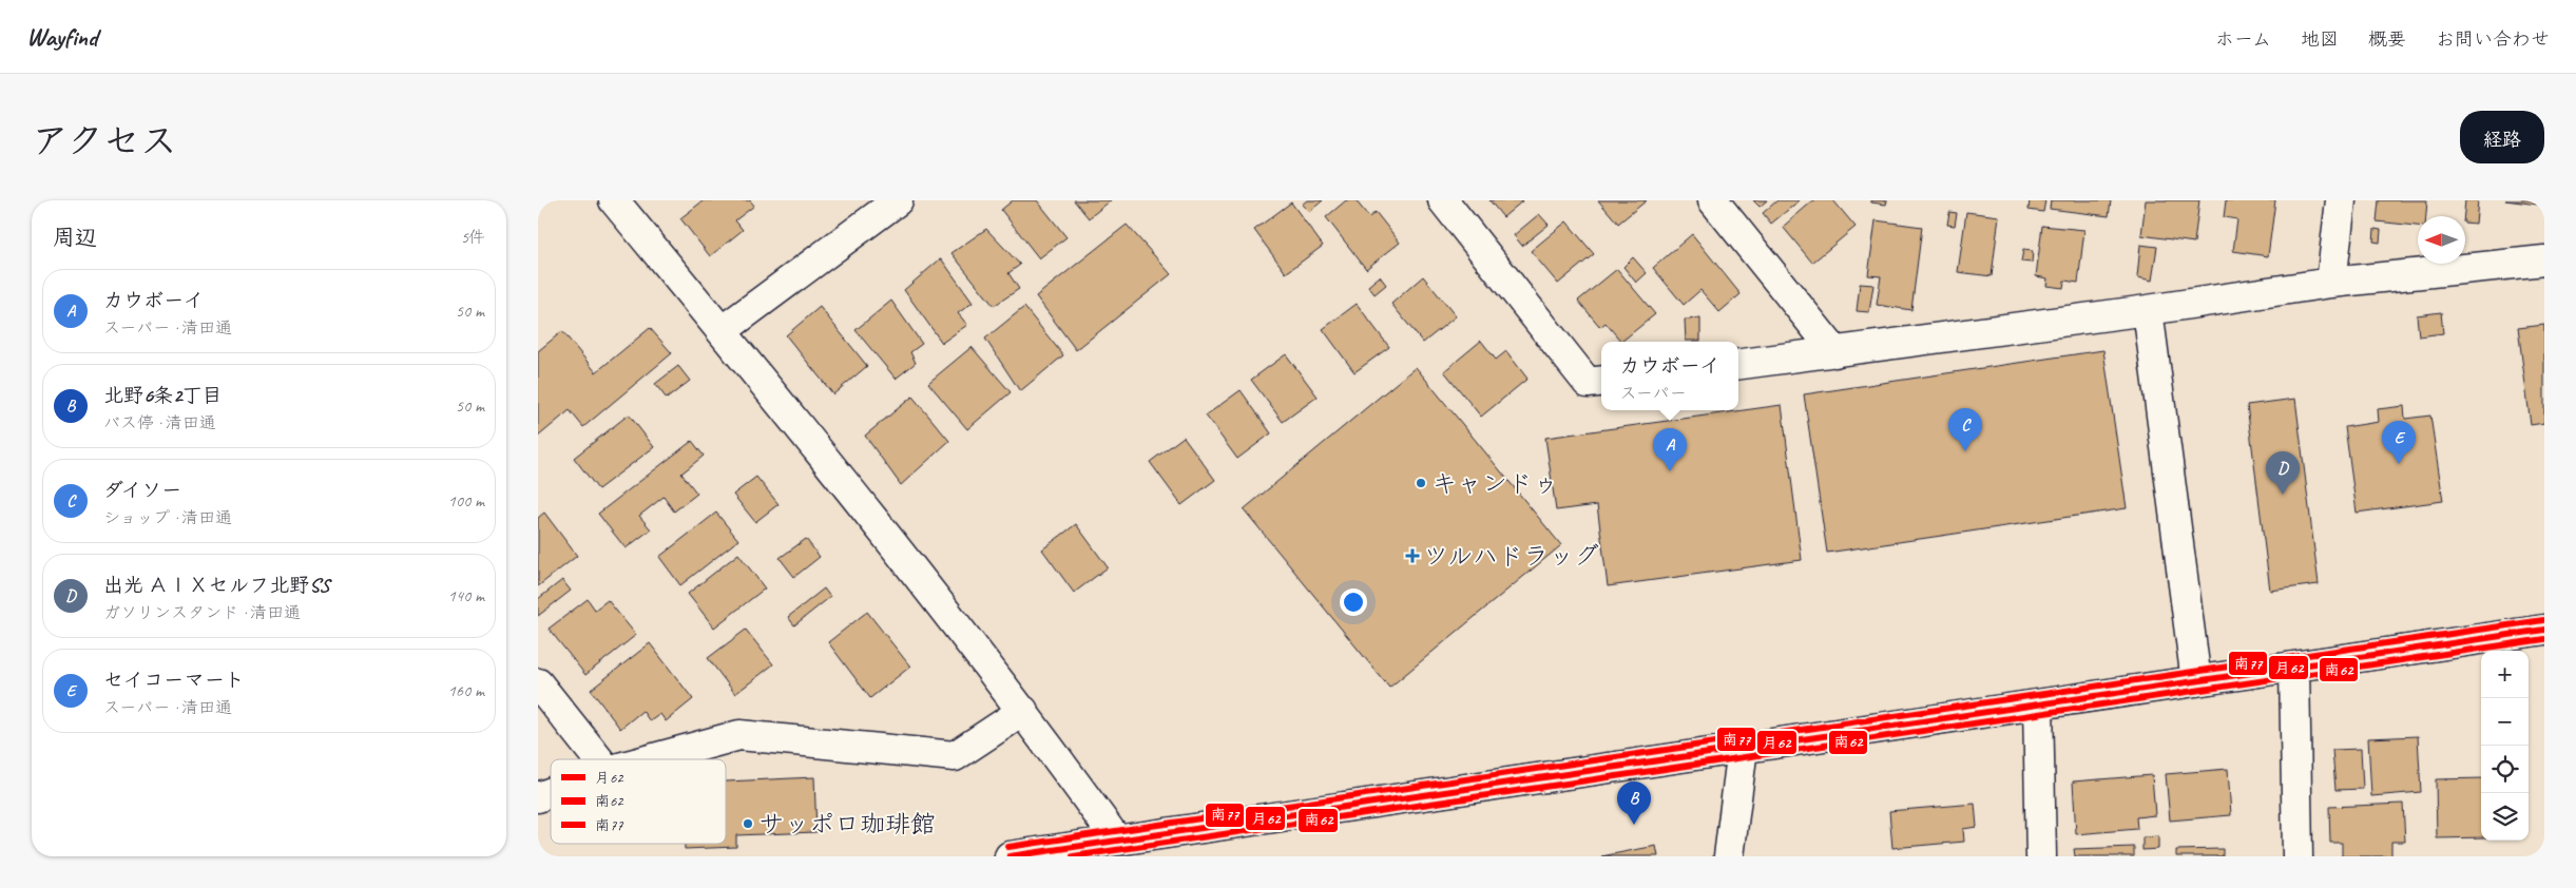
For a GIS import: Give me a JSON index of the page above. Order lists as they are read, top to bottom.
{
  "places": {
    "other": ["キャンドゥ", "サッポロ珈琲館"],
    "health": ["ツルハドラッグ"]
  },
  "lines": ["transit line 南77", "transit line 月62", "transit line 南62"],
  "legend": ["月62", "南62", "南77"],
  "north": "left",
  "page": {
    "header": "Wayfind",
    "nav": [
      "ホーム",
      "地図",
      "概要",
      "お問い合わせ"
    ],
    "title": "アクセス",
    "buttons": "経路",
    "heading": ["周辺", "5件"],
    "list": [
      {
        "mark": "A",
        "name": "カウボーイ",
        "note": "スーパー · 清田通",
        "value": "50 m"
      },
      {
        "mark": "B",
        "name": "北野6条2丁目",
        "note": "バス停 · 清田通",
        "value": "50 m"
      },
      {
        "mark": "C",
        "name": "ダイソー",
        "note": "ショップ · 清田通",
        "value": "100 m"
      },
      {
        "mark": "D",
        "name": "出光 ＡＩＸセルフ北野SS",
        "note": "ガソリンスタンド · 清田通",
        "value": "140 m"
      },
      {
        "mark": "E",
        "name": "セイコーマート",
        "note": "スーパー · 清田通",
        "value": "160 m"
      }
    ],
    "popup": ["カウボーイ", "スーパー"],
    "pins": [
      "C",
      "E",
      "A",
      "D",
      "B"
    ],
    "map_buttons": ["+", "−"]
  }
}
